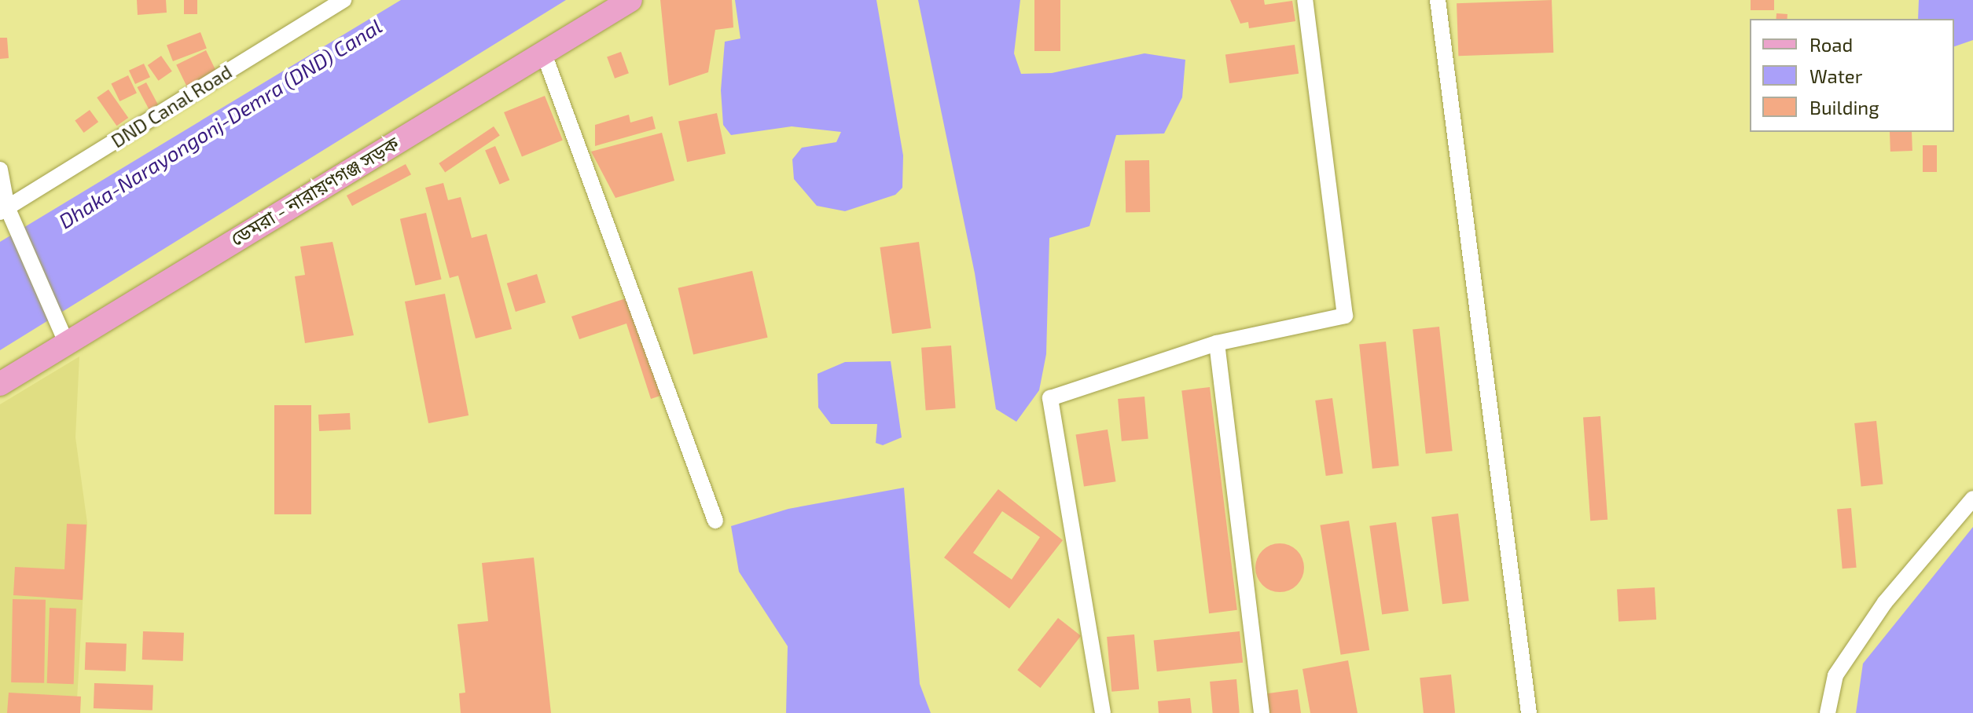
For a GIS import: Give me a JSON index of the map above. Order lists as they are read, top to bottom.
{
  "streets": {
    "main road": ["ডেমরা - নারায়ণগঞ্জ সড়ক"],
    "street": ["DND Canal Road"]
  },
  "water": ["Dhaka-Narayongonj-Demra (DND) Canal"],
  "legend": ["Road", "Water", "Building"]
}
